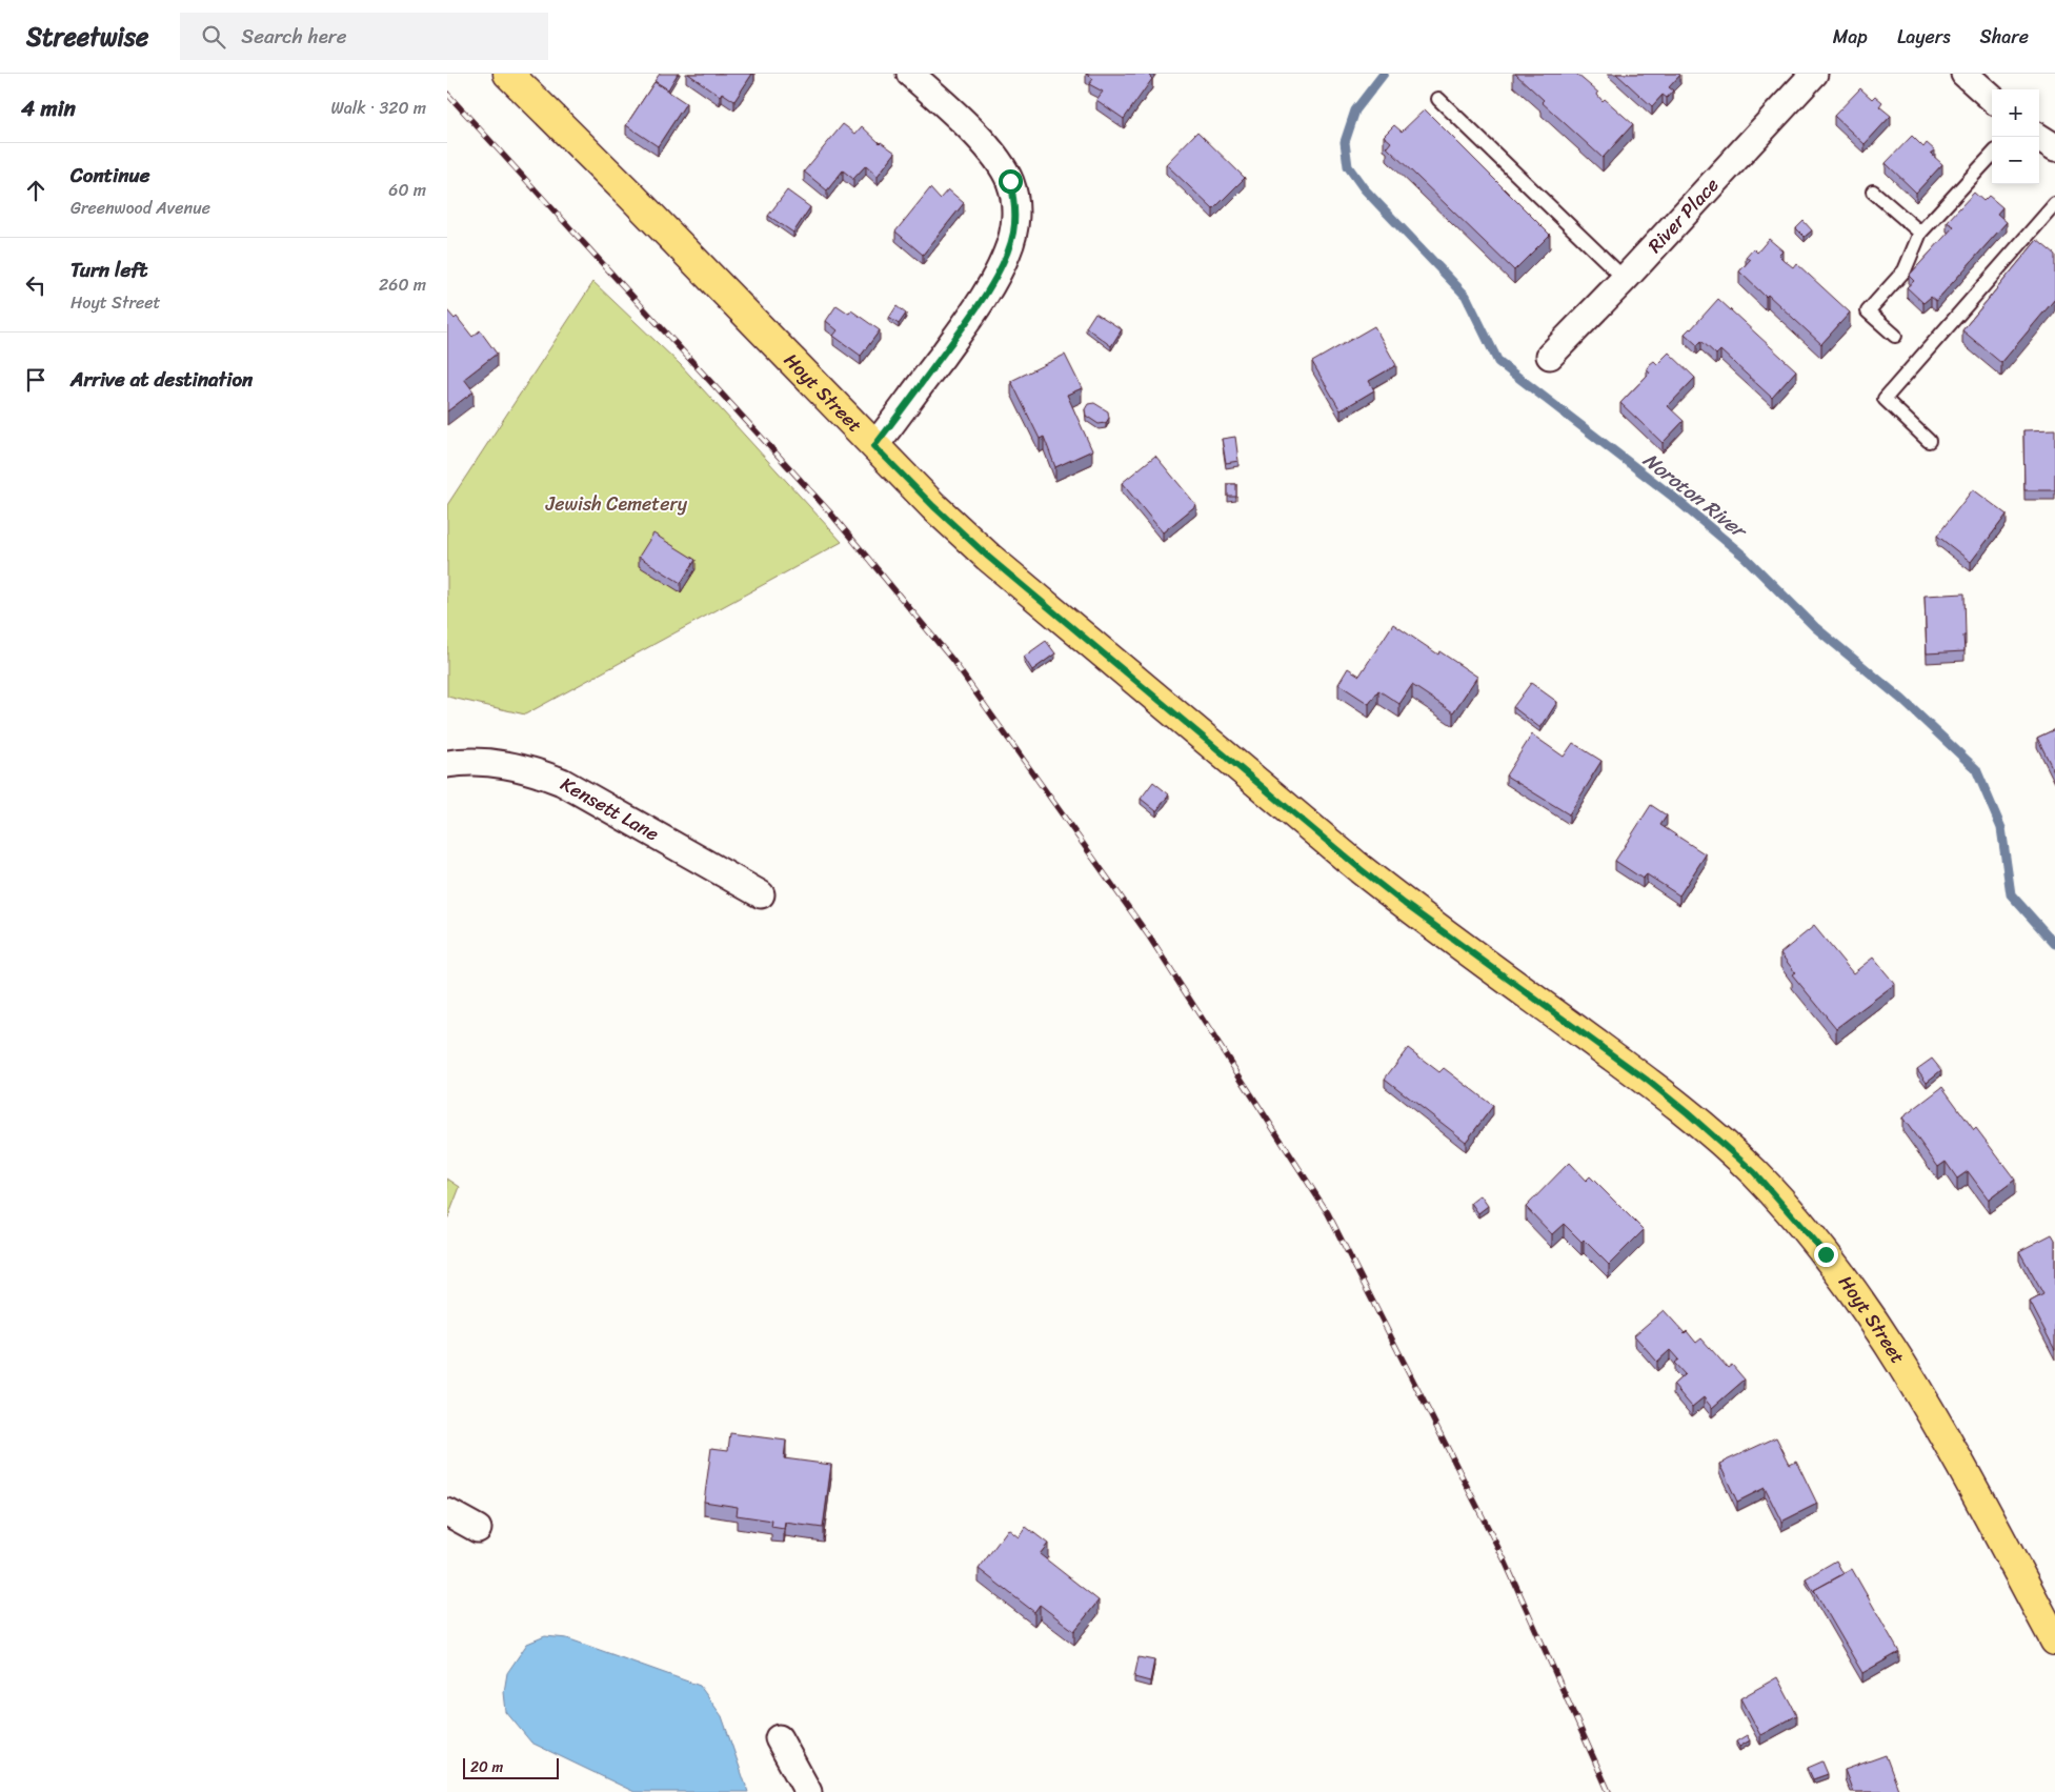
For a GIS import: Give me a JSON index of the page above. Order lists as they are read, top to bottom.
{
  "streets": {
    "main road": ["Hoyt Street"],
    "street": ["River Place", "Kensett Lane"]
  },
  "water": ["Noroton River"],
  "parks": ["Jewish Cemetery"],
  "scale_bar": "20 m",
  "page": {
    "header": "Streetwise",
    "search": "Search here",
    "nav": ["Map", "Layers", "Share"],
    "heading": ["4 min", "Walk · 320 m"],
    "map_buttons": ["+", "−"],
    "list": [
      ["Continue", "Greenwood Avenue", "60 m"],
      ["Turn left", "Hoyt Street", "260 m"],
      "Arrive at destination"
    ],
    "scale": "20 m"
  }
}
